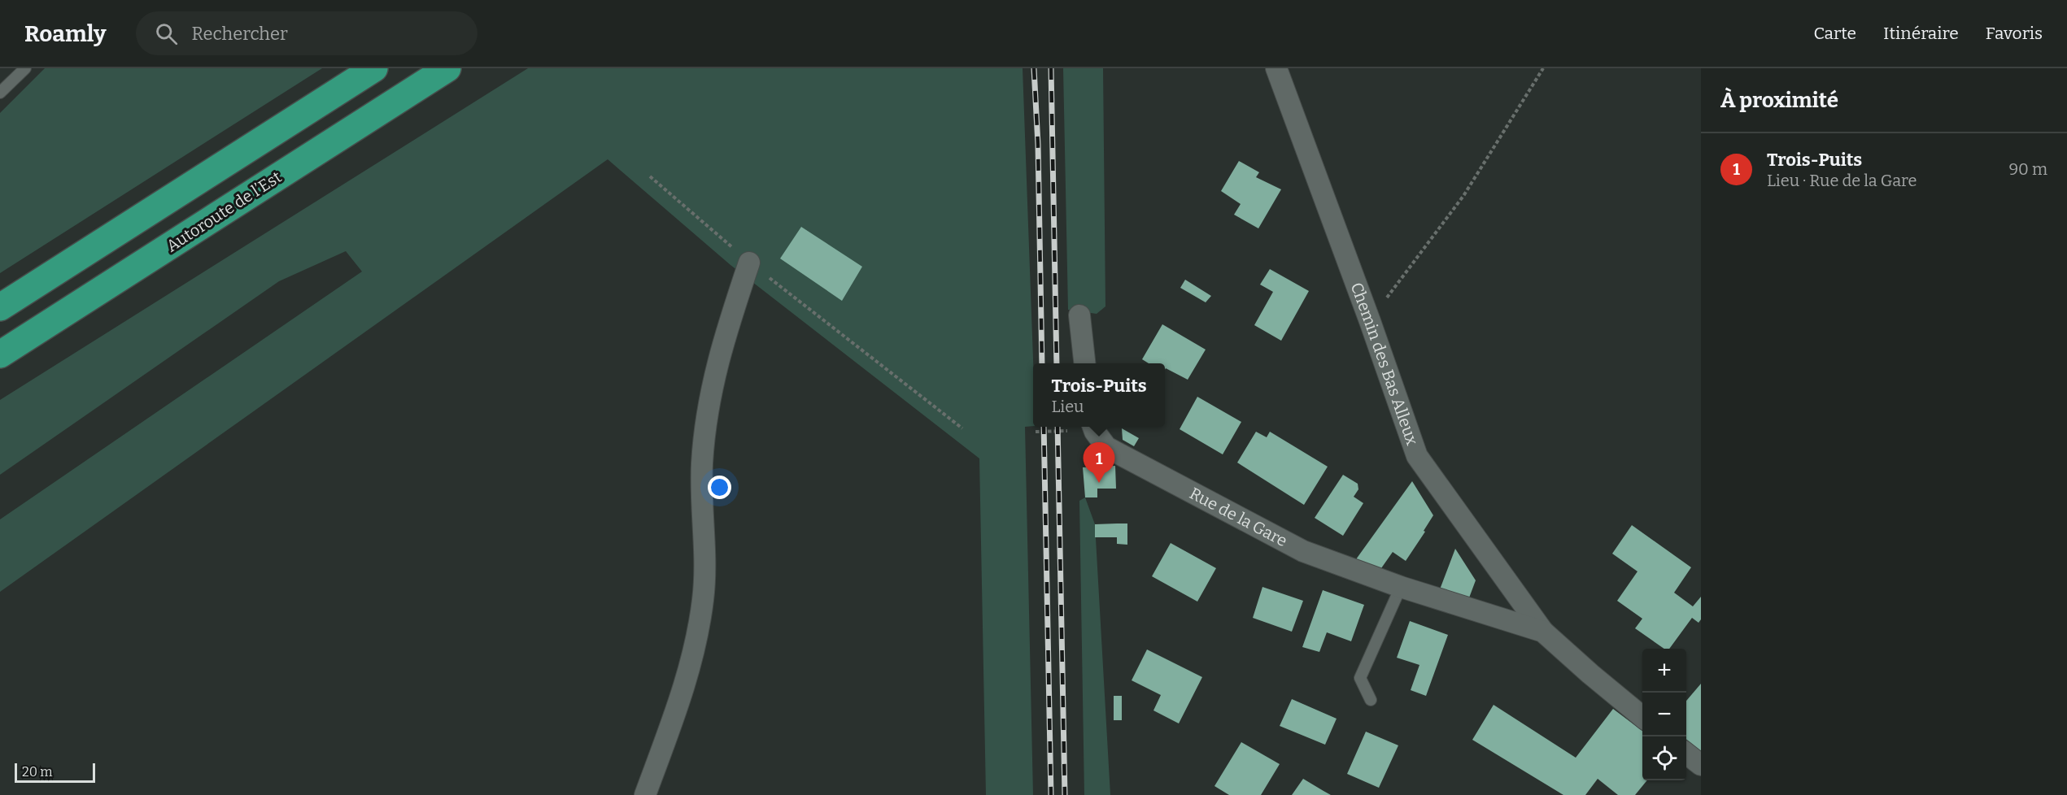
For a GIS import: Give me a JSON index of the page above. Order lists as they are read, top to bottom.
{
  "streets": {
    "highway": ["Autoroute de l’Est"],
    "street": ["Chemin des Bas Alleux", "Rue de la Gare"]
  },
  "crossings": [
    ["Chemin des Bas Alleux", "Rue de la Gare"]
  ],
  "scale_bar": "20 m",
  "page": {
    "header": "Roamly",
    "search": "Rechercher",
    "nav": ["Carte", "Itinéraire", "Favoris"],
    "heading": "À proximité",
    "list": [
      {
        "mark": "1",
        "name": "Trois-Puits",
        "note": "Lieu · Rue de la Gare",
        "value": "90 m"
      }
    ],
    "popup": ["Trois-Puits", "Lieu"],
    "pins": "1",
    "map_buttons": ["+", "−"],
    "scale": "20 m"
  }
}
